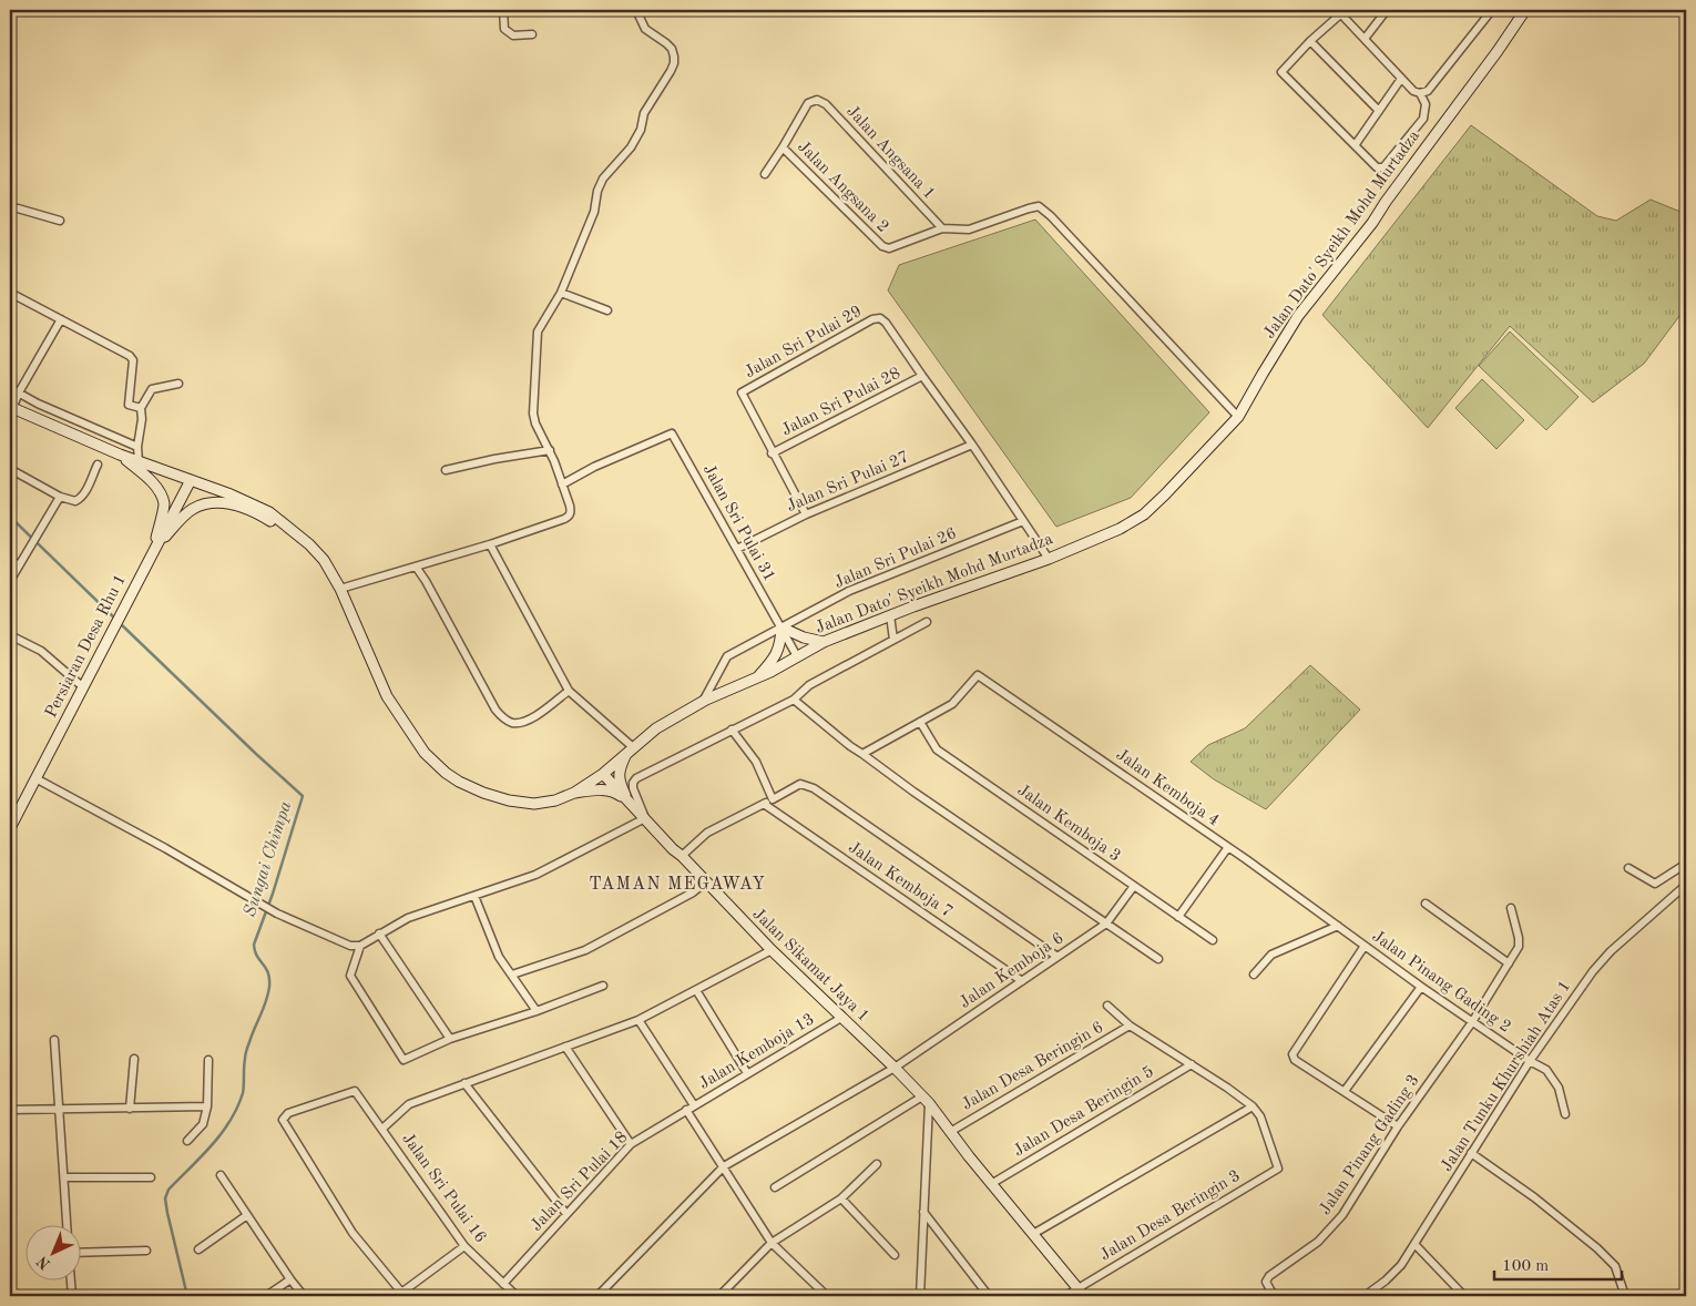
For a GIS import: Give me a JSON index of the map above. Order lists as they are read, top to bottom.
{
  "streets": {
    "main road": ["Jalan Dato' Syeikh Mohd Murtadza", "Persiaran Desa Rhu 1", "Jalan Sikamat Jaya 1"],
    "street": [
      "Jalan Angsana 1",
      "Jalan Angsana 2",
      "Jalan Sri Pulai 29",
      "Jalan Sri Pulai 28",
      "Jalan Sri Pulai 27",
      "Jalan Sri Pulai 31",
      "Jalan Sri Pulai 26",
      "Jalan Kemboja 4",
      "Jalan Kemboja 3",
      "Jalan Kemboja 7",
      "Jalan Kemboja 6",
      "Jalan Pinang Gading 2",
      "Jalan Kemboja 13",
      "Jalan Desa Beringin 6",
      "Jalan Tunku Khurshiah Atas 1",
      "Jalan Desa Beringin 5",
      "Jalan Pinang Gading 3",
      "Jalan Sri Pulai 18",
      "Jalan Sri Pulai 16",
      "Jalan Desa Beringin 3"
    ]
  },
  "crossings": [
    ["Jalan Angsana 1", "Jalan Angsana 2"],
    ["Jalan Dato' Syeikh Mohd Murtadza", "Jalan Sri Pulai 31"],
    ["Jalan Dato' Syeikh Mohd Murtadza", "Jalan Sri Pulai 26"],
    ["Jalan Dato' Syeikh Mohd Murtadza", "Persiaran Desa Rhu 1"],
    ["Jalan Dato' Syeikh Mohd Murtadza", "Jalan Sikamat Jaya 1"],
    ["Jalan Sri Pulai 29", "Jalan Sri Pulai 28"],
    ["Jalan Sri Pulai 27", "Jalan Sri Pulai 31"],
    ["Jalan Sri Pulai 31", "Jalan Sri Pulai 26"],
    ["Jalan Kemboja 4", "Jalan Kemboja 3"],
    ["Jalan Kemboja 4", "Jalan Pinang Gading 2"],
    ["Jalan Kemboja 3", "Jalan Kemboja 6"],
    ["Jalan Kemboja 7", "Jalan Kemboja 6"],
    ["Jalan Sikamat Jaya 1", "Jalan Kemboja 6"],
    ["Jalan Sikamat Jaya 1", "Jalan Kemboja 13"],
    ["Jalan Sikamat Jaya 1", "Jalan Desa Beringin 6"],
    ["Jalan Sikamat Jaya 1", "Jalan Desa Beringin 5"],
    ["Jalan Sikamat Jaya 1", "Jalan Desa Beringin 3"],
    ["Jalan Pinang Gading 2", "Jalan Tunku Khurshiah Atas 1"],
    ["Jalan Pinang Gading 2", "Jalan Pinang Gading 3"],
    ["Jalan Kemboja 13", "Jalan Sri Pulai 18"],
    ["Jalan Sri Pulai 18", "Jalan Sri Pulai 16"]
  ],
  "districts": ["TAMAN MEGAWAY"],
  "water": ["Sungai Chimpa"],
  "scale_bar": "100 m",
  "north": "bottom left"
}
